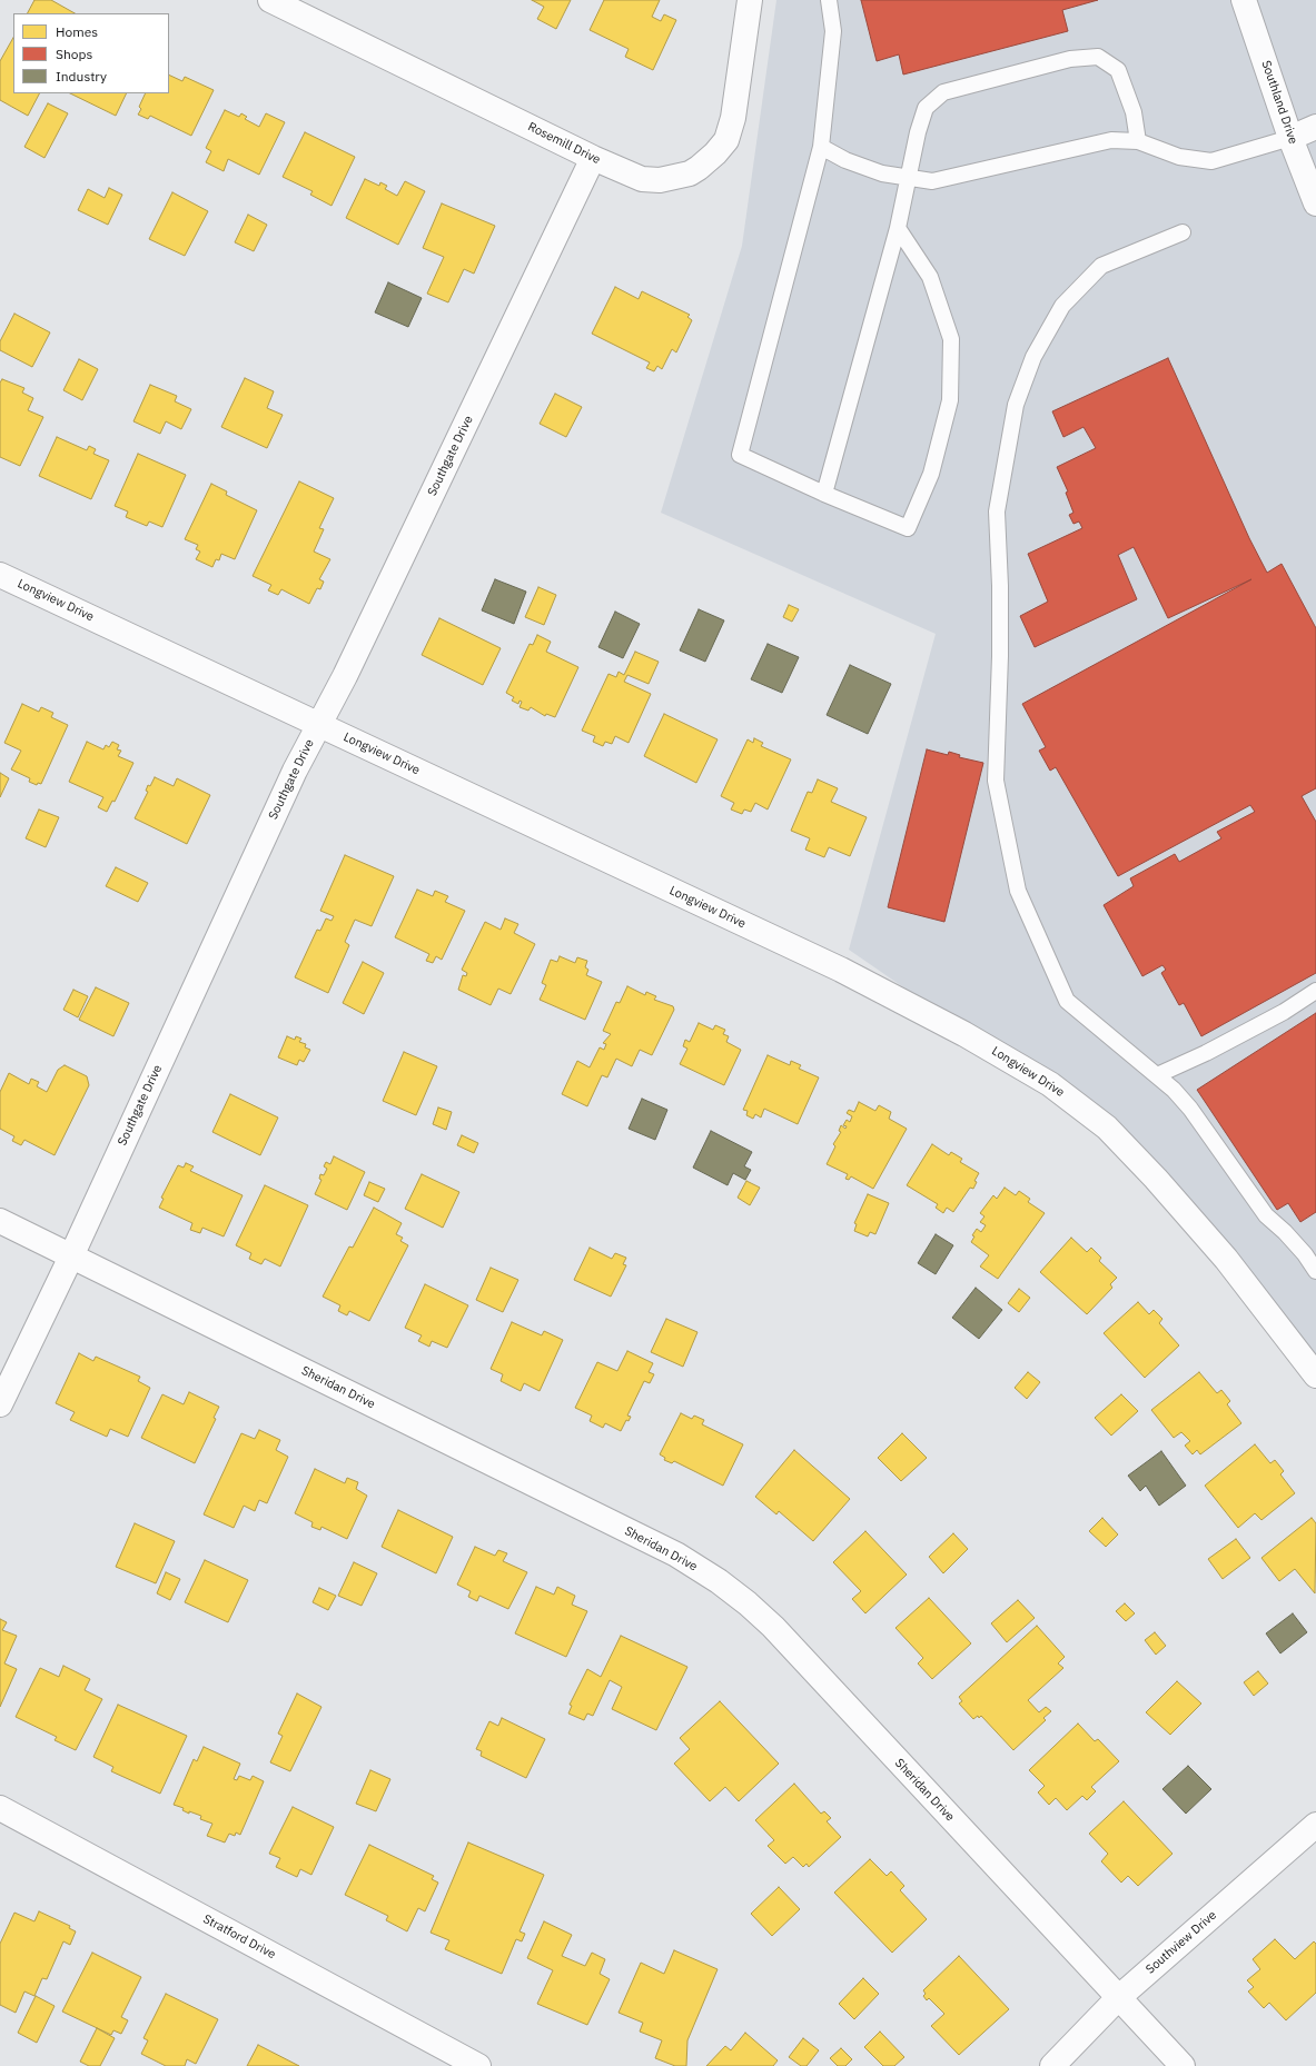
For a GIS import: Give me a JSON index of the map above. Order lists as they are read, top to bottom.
{
  "streets": {
    "street": [
      "Southland Drive",
      "Rosemill Drive",
      "Southgate Drive",
      "Longview Drive",
      "Sheridan Drive",
      "Stratford Drive",
      "Southview Drive"
    ]
  },
  "crossings": [
    ["Rosemill Drive", "Southgate Drive"],
    ["Southgate Drive", "Longview Drive"],
    ["Southgate Drive", "Sheridan Drive"],
    ["Sheridan Drive", "Southview Drive"]
  ],
  "legend": ["Homes", "Shops", "Industry"]
}
